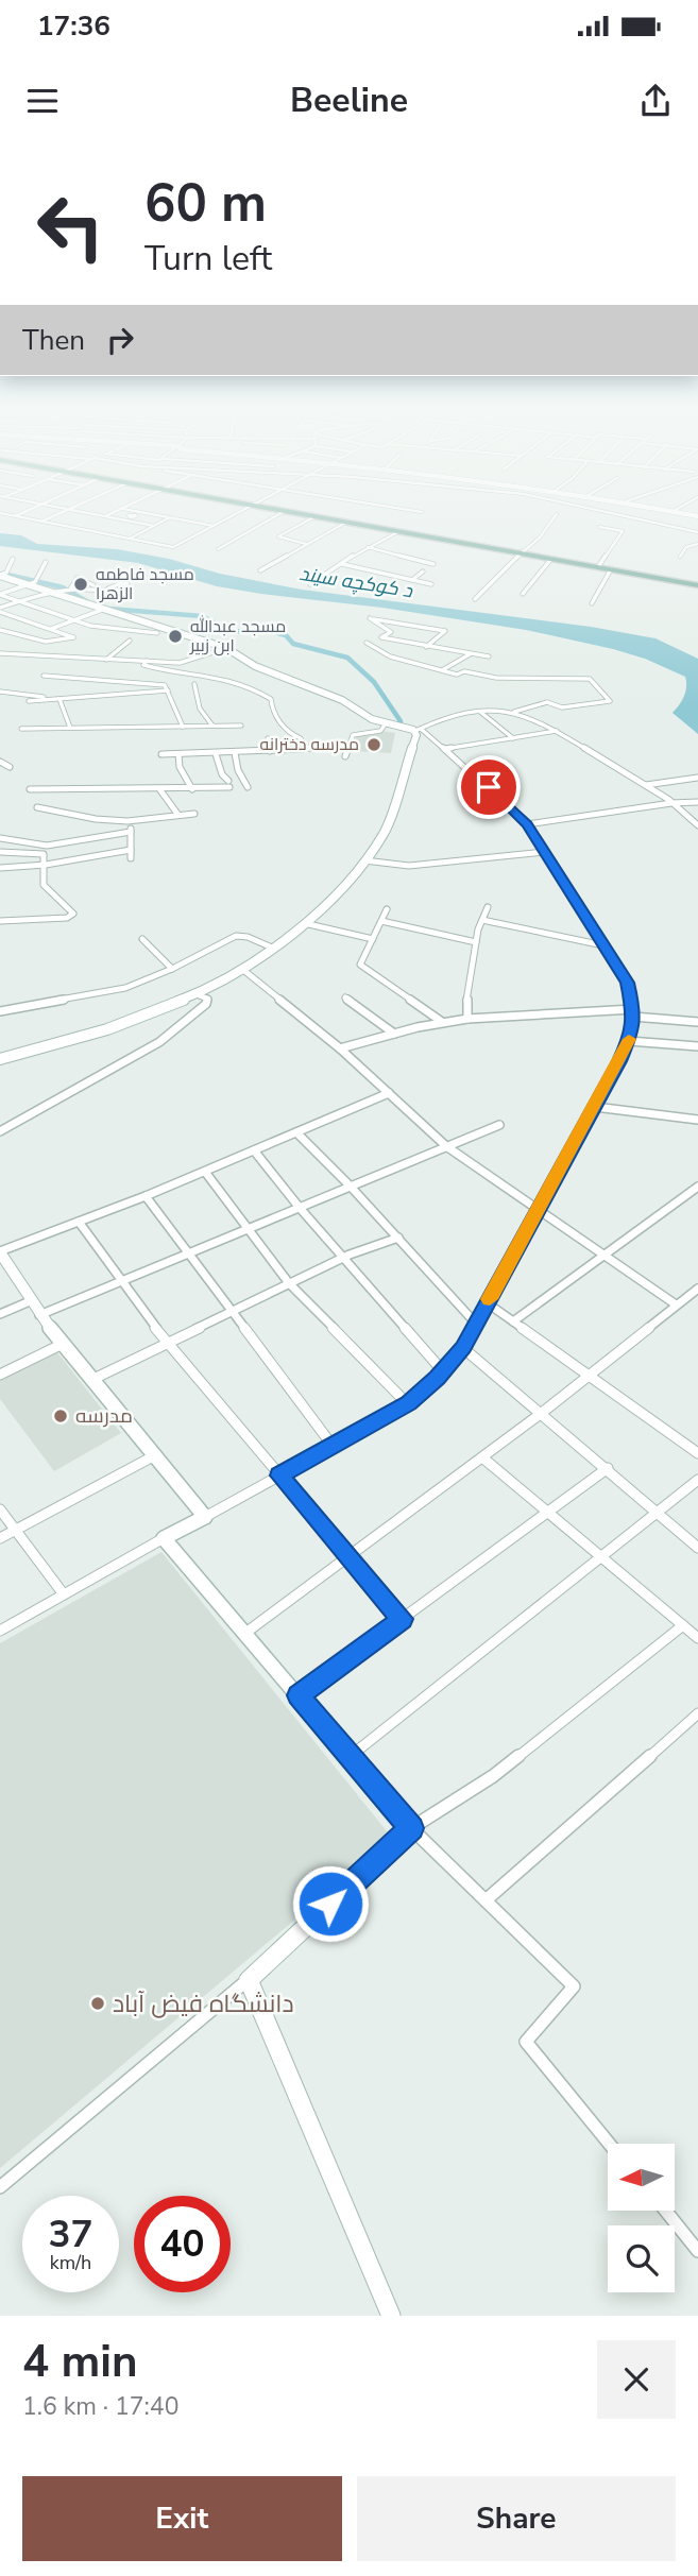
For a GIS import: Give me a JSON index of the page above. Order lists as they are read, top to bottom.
{
  "water": ["د کوکچه سیند"],
  "places": [
    "مسجد فاطمه الزهرا",
    "مسجد عبدالله ابن زبیر",
    "مدرسه دخترانه",
    "مدرسه",
    "دانشگاه فیض آباد"
  ],
  "north": "left",
  "page": {
    "status": "17:36",
    "header": "Beeline",
    "turn": ["60 m", "Turn left"],
    "then": "Then",
    "speed": "37 km/h",
    "limit": "40",
    "heading": ["4 min", "1.6 km · 17:40"],
    "buttons": ["Exit", "Share"]
  }
}
